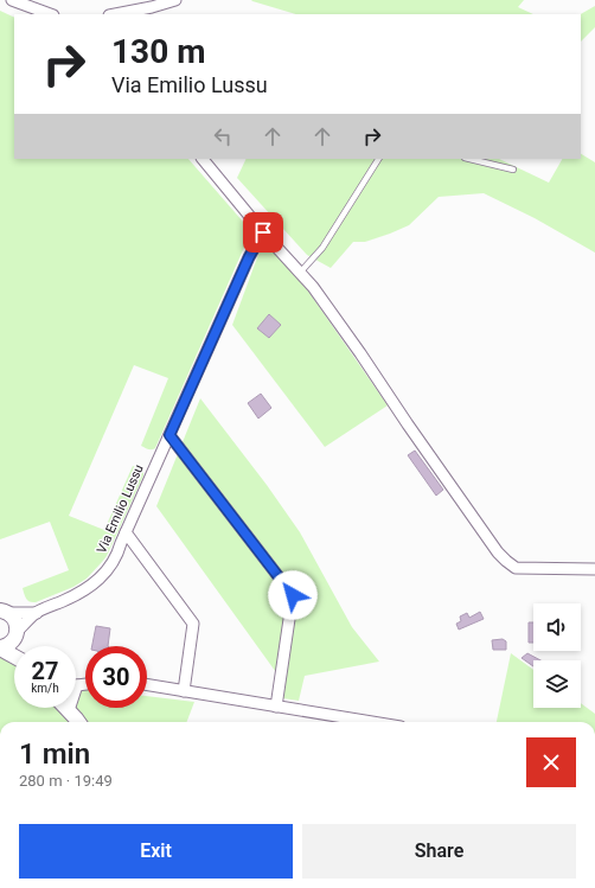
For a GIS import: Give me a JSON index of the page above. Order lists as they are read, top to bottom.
{
  "streets": {
    "street": ["Via Emilio Lussu"]
  },
  "page": {
    "turn": ["130 m", "Via Emilio Lussu"],
    "speed": "27 km/h",
    "limit": "30",
    "heading": ["1 min", "280 m · 19:49"],
    "buttons": ["Exit", "Share"]
  }
}
